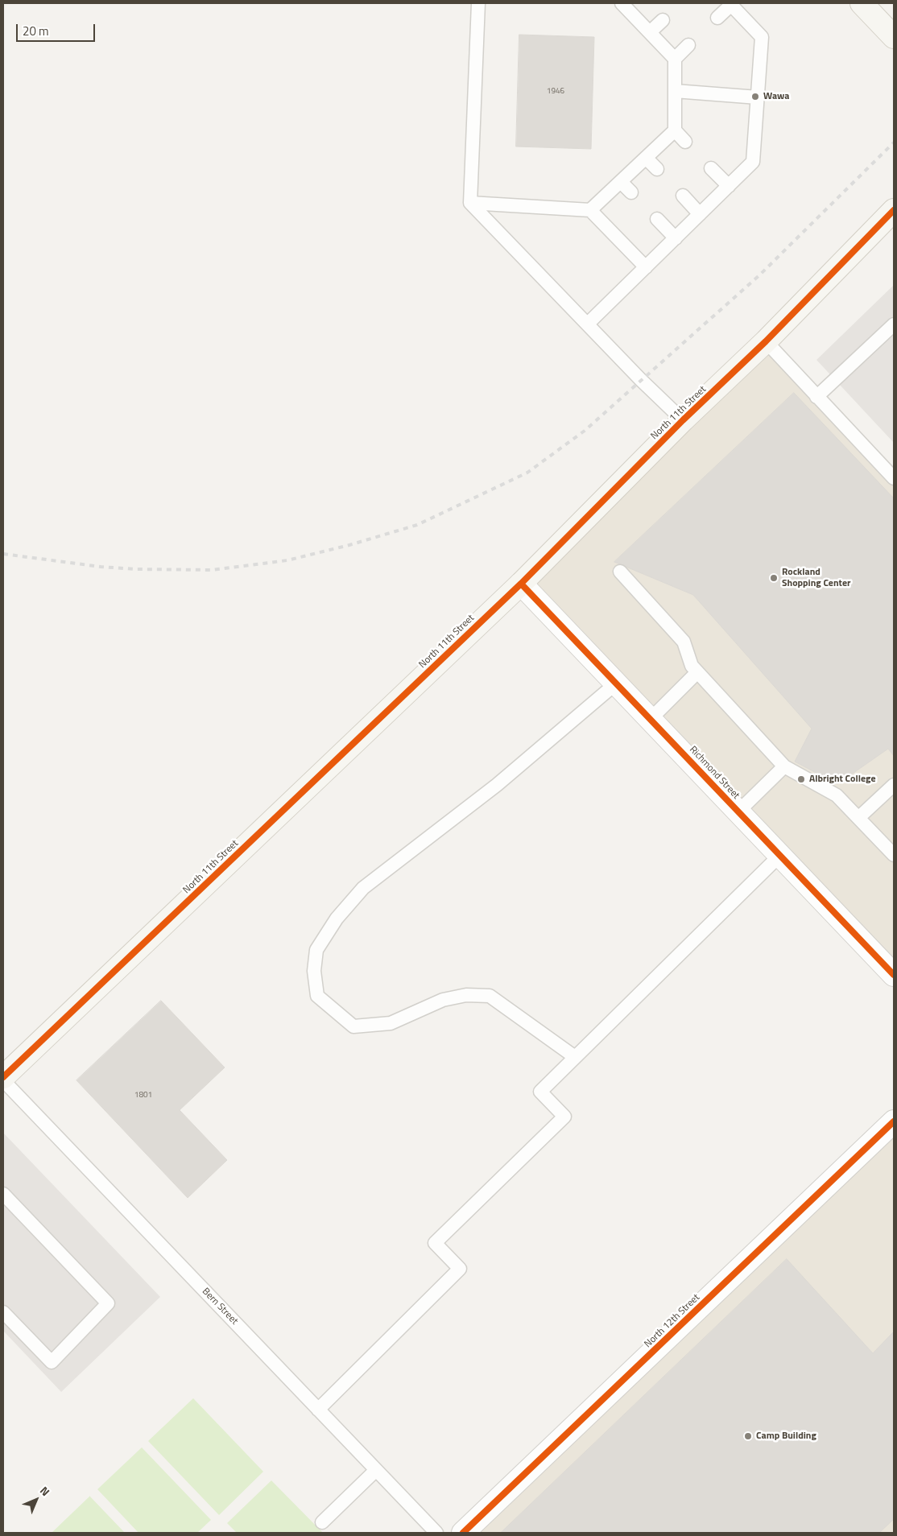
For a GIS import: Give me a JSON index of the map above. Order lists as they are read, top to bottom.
{
  "streets": {
    "street": ["North 11th Street", "Richmond Street", "North 12th Street"],
    "lane": ["Bern Street"]
  },
  "crossings": [
    ["North 11th Street", "Richmond Street"]
  ],
  "places": [
    "Wawa",
    "Rockland Shopping Center",
    "Albright College",
    "Camp Building"
  ],
  "house_numbers": ["1946", "1801"],
  "scale_bar": "20 m",
  "north": "top right"
}
